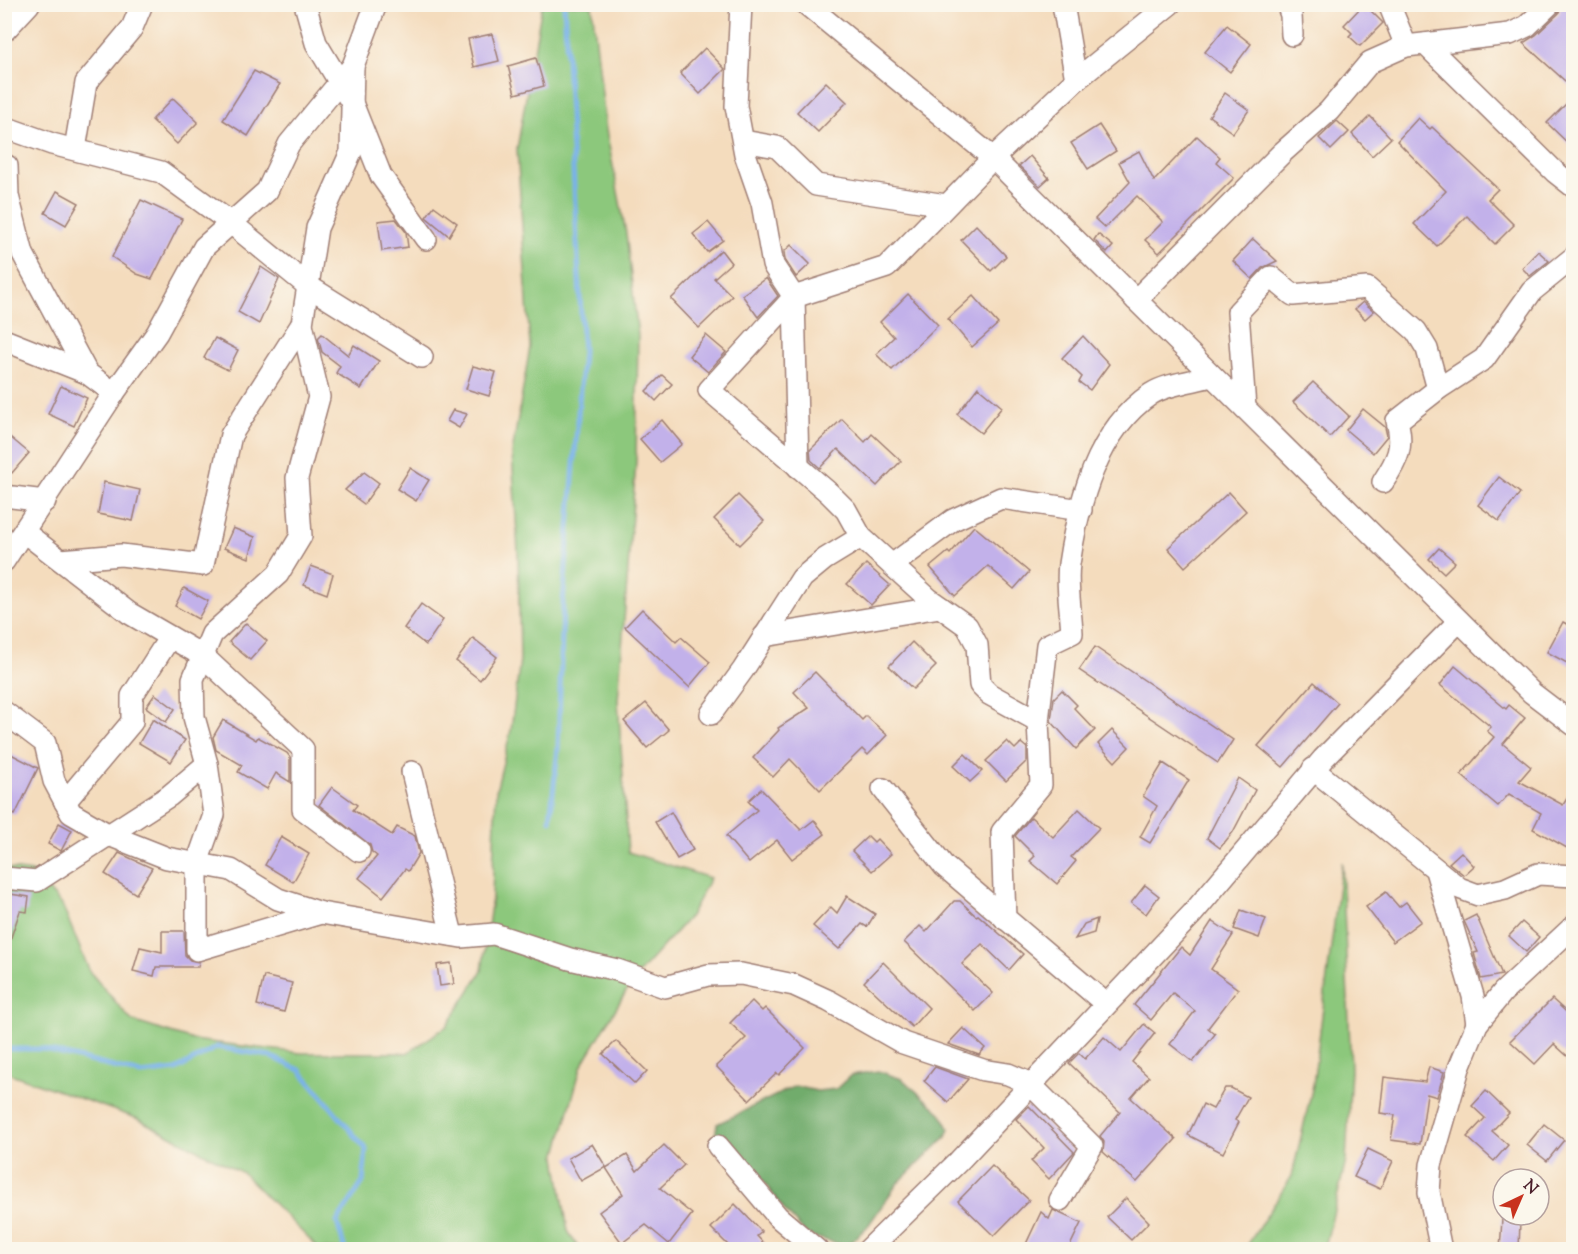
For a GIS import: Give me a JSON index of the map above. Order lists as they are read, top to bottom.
{
  "north": "top right"
}
